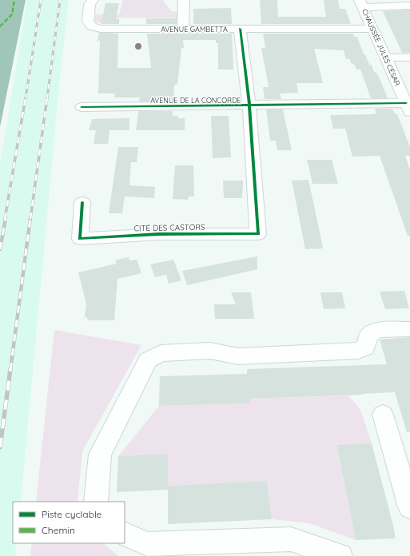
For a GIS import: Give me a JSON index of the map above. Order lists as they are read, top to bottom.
{
  "streets": {
    "street": [
      "AVENUE GAMBETTA",
      "CHAUSSÉE JULES CÉSAR",
      "AVENUE DE LA CONCORDE",
      "CITÉ DES CASTORS"
    ]
  },
  "crossings": [
    ["AVENUE GAMBETTA", "CHAUSSÉE JULES CÉSAR"],
    ["CHAUSSÉE JULES CÉSAR", "AVENUE DE LA CONCORDE"],
    ["AVENUE DE LA CONCORDE", "CITÉ DES CASTORS"]
  ],
  "legend": ["Piste cyclable", "Chemin"]
}
